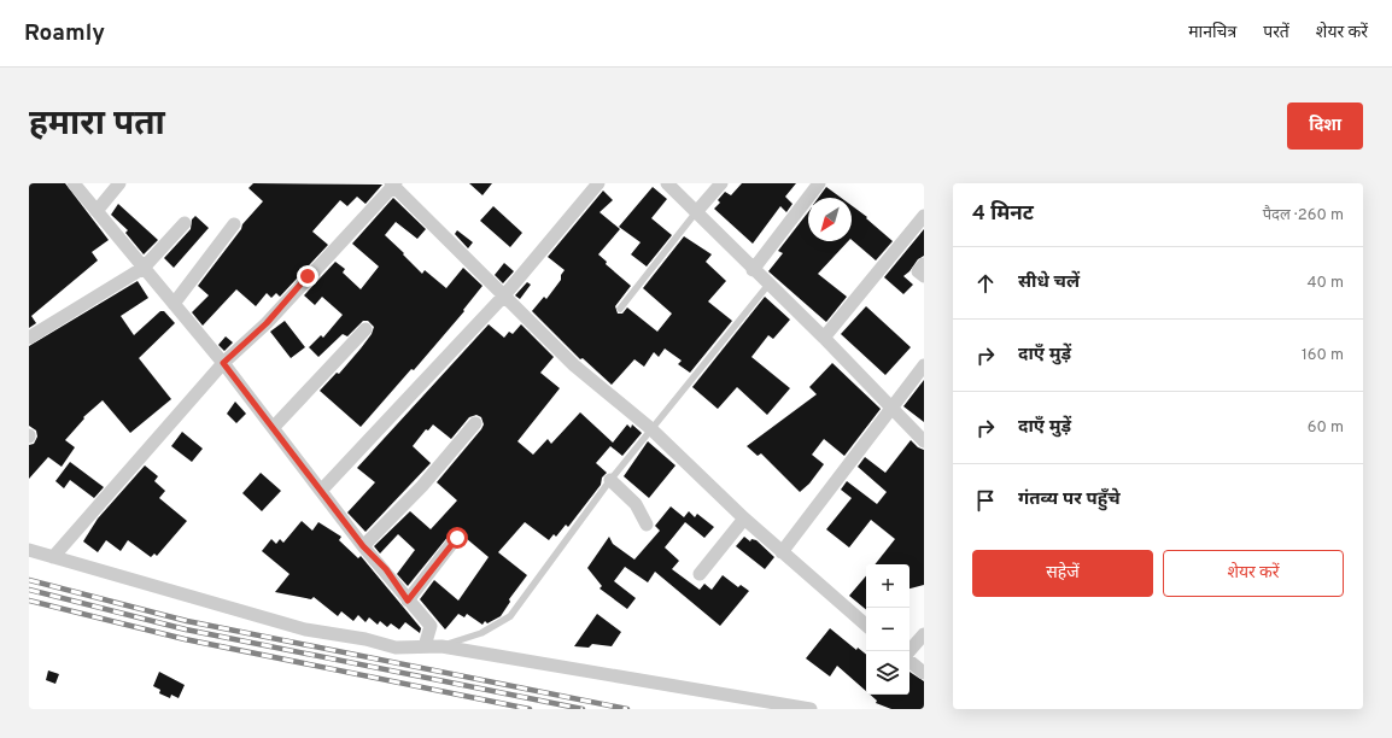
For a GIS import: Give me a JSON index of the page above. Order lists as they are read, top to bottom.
{
  "north": "bottom left",
  "page": {
    "header": "Roamly",
    "nav": ["मानचित्र", "परतें", "शेयर करें"],
    "buttons": [
      "दिशा",
      ["सहेजें", "शेयर करें"]
    ],
    "title": "हमारा पता",
    "heading": ["4 मिनट", "पैदल · 260 m"],
    "list": [
      ["सीधे चलें", "40 m"],
      ["दाएँ मुड़ें", "160 m"],
      ["दाएँ मुड़ें", "60 m"],
      "गंतव्य पर पहुँचे"
    ],
    "map_buttons": ["+", "−"]
  }
}
